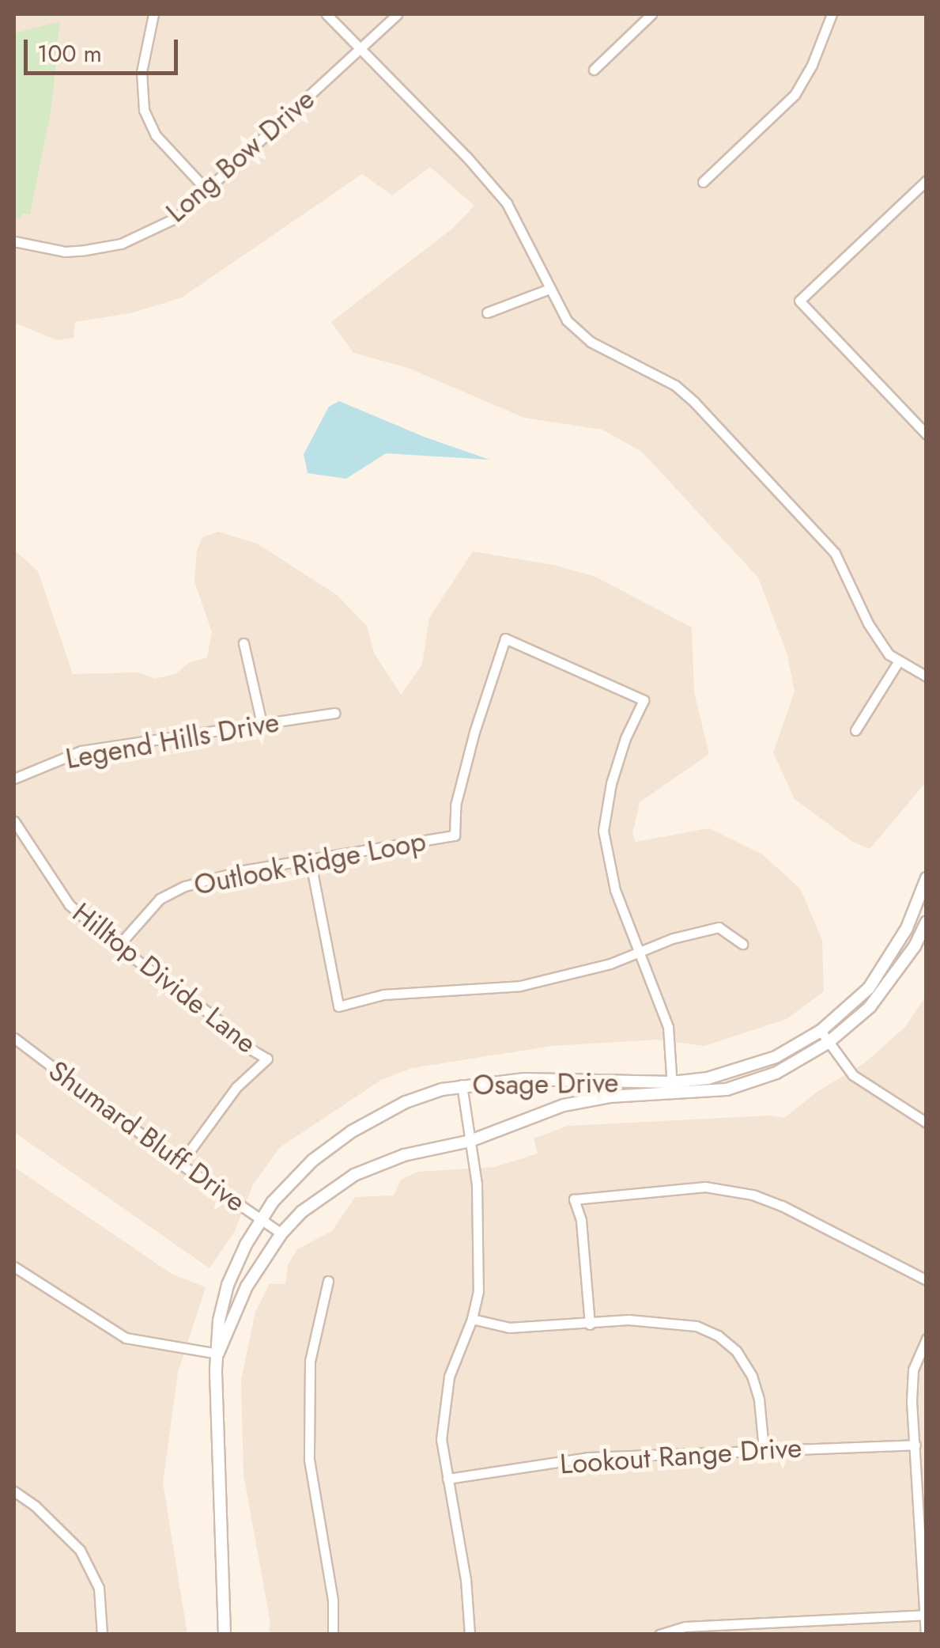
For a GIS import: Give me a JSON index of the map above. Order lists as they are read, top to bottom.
{
  "streets": {
    "street": [
      "Long Bow Drive",
      "Legend Hills Drive",
      "Outlook Ridge Loop",
      "Hilltop Divide Lane",
      "Osage Drive",
      "Shumard Bluff Drive",
      "Lookout Range Drive"
    ]
  },
  "crossings": [
    ["Outlook Ridge Loop", "Hilltop Divide Lane"],
    ["Hilltop Divide Lane", "Shumard Bluff Drive"],
    ["Osage Drive", "Shumard Bluff Drive"]
  ],
  "scale_bar": "100 m"
}
